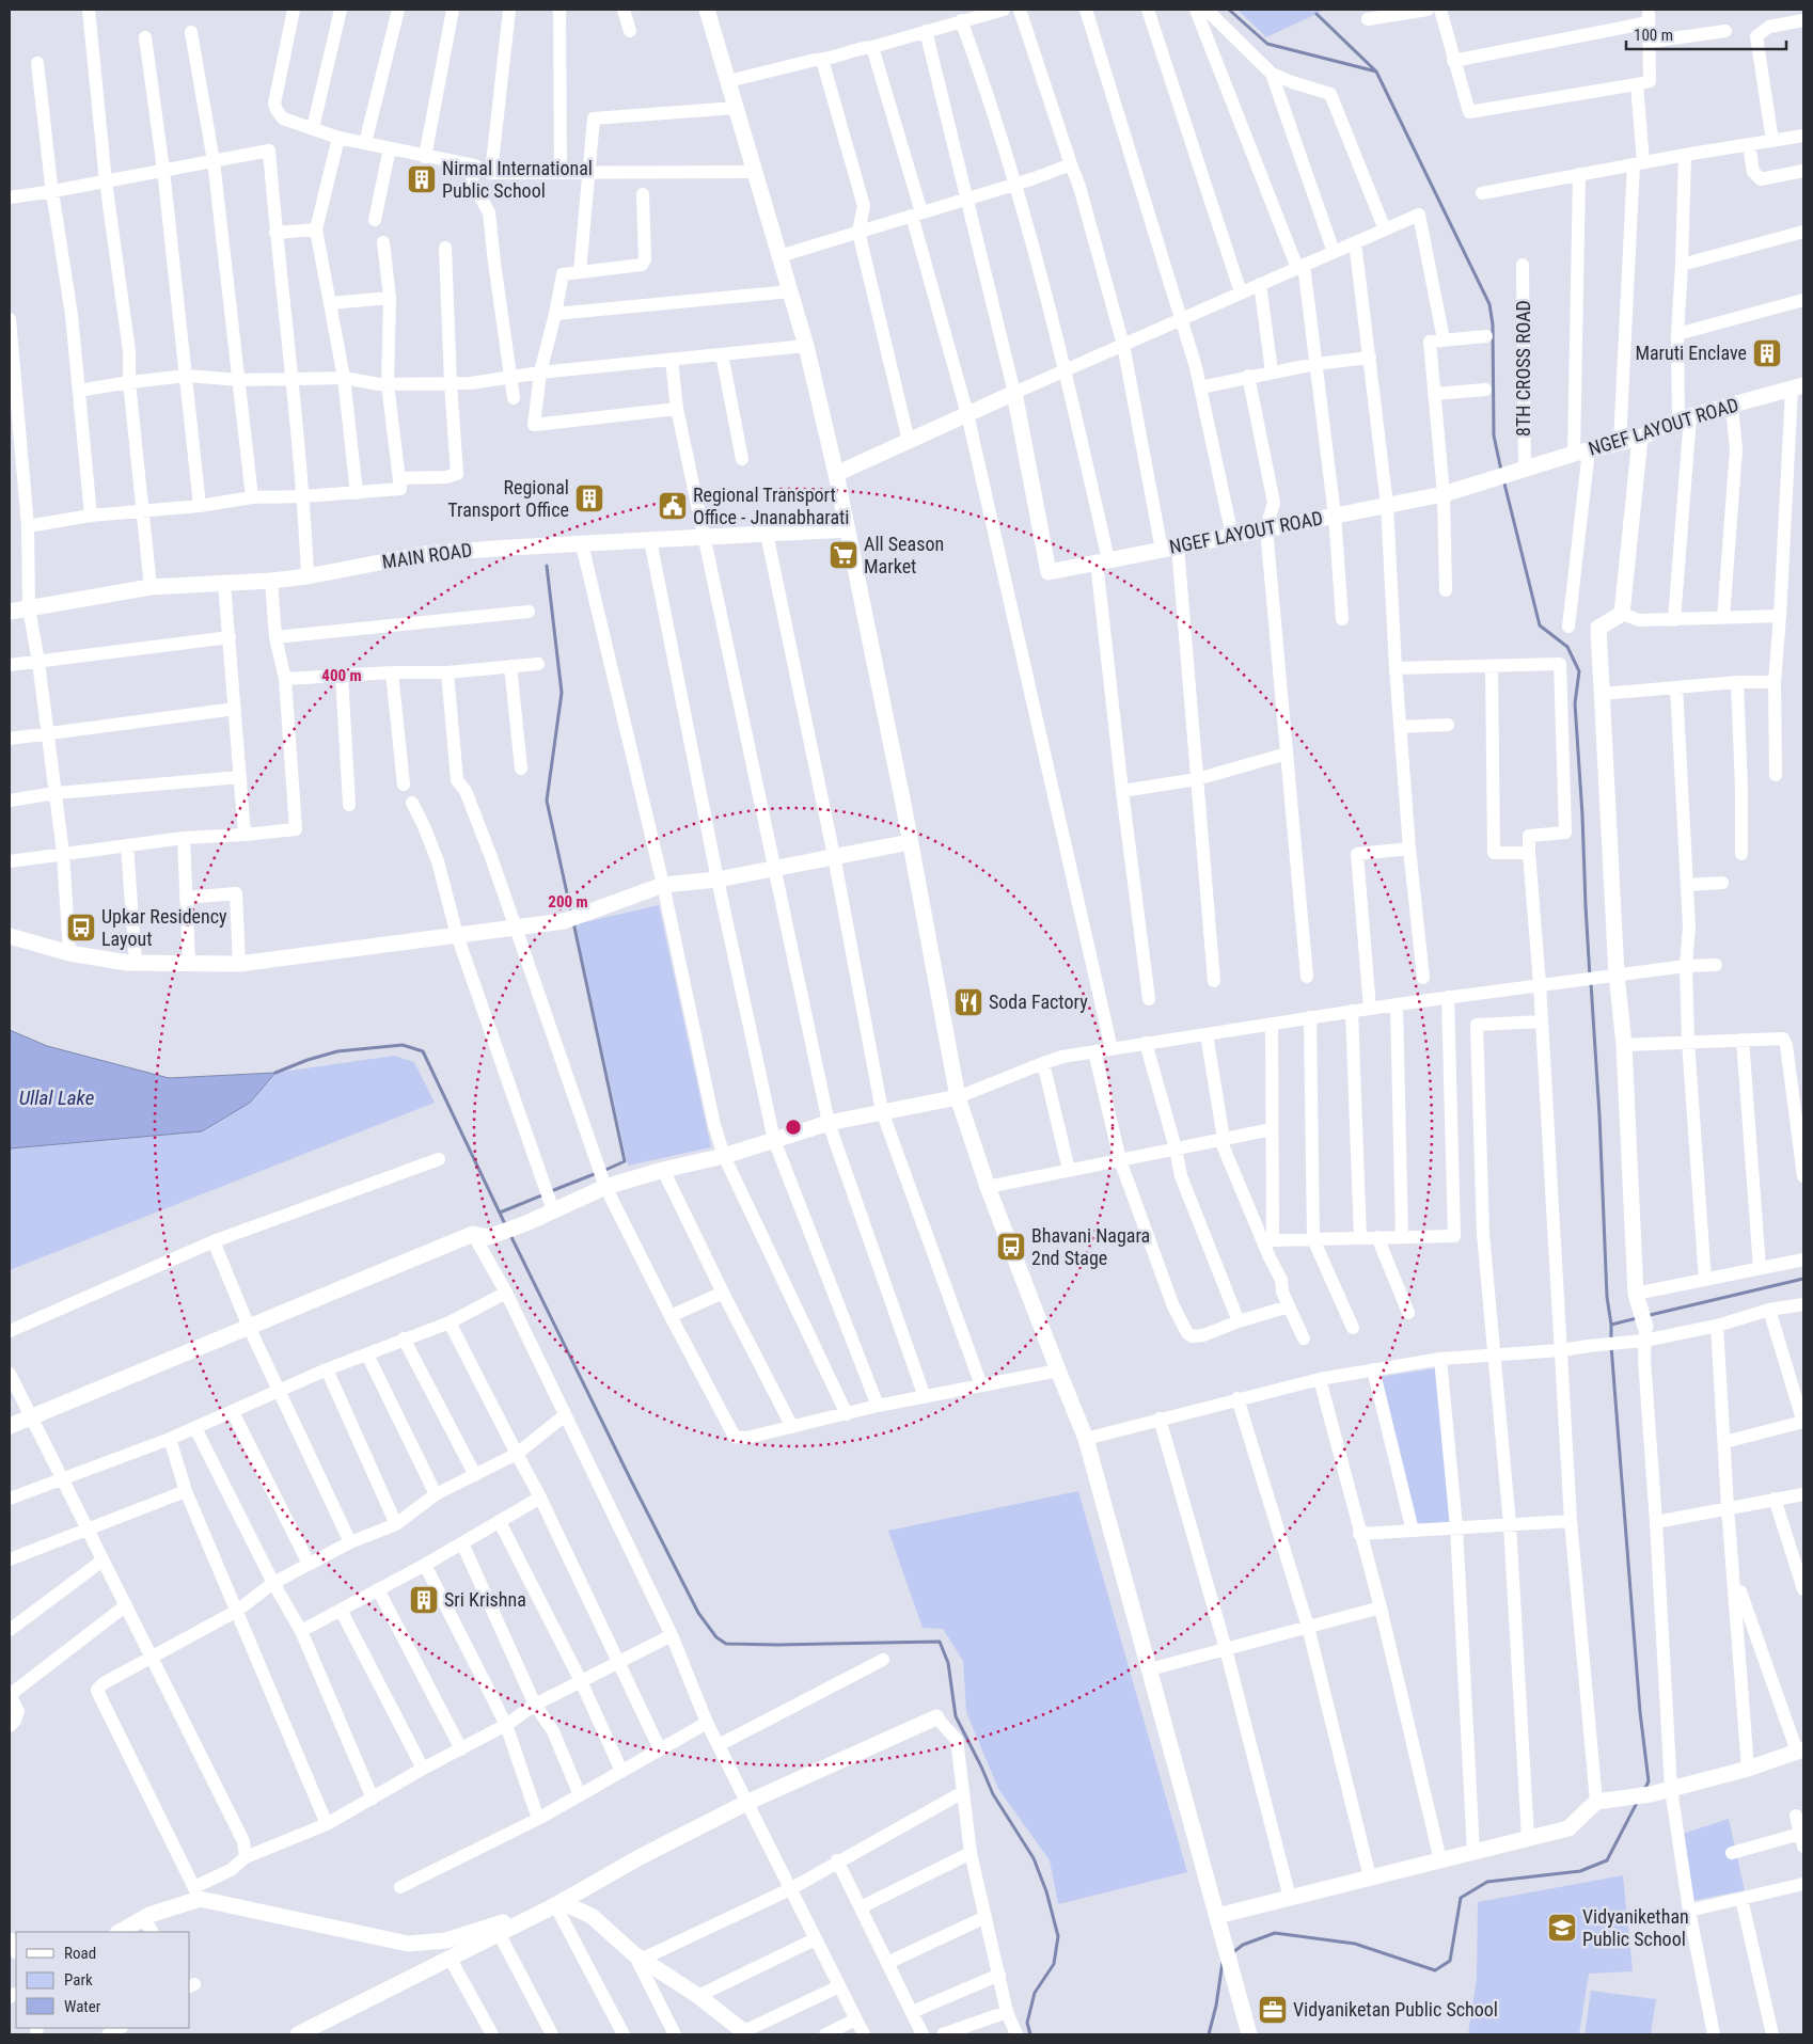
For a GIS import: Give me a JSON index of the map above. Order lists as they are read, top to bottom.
{
  "streets": {
    "street": ["8TH CROSS ROAD", "NGEF LAYOUT ROAD", "MAIN ROAD"]
  },
  "crossings": [
    ["8TH CROSS ROAD", "NGEF LAYOUT ROAD"]
  ],
  "water": ["Ullal Lake"],
  "places": {
    "building": [
      "Nirmal International Public School",
      "Maruti Enclave",
      "Regional Transport Office",
      "Sri Krishna"
    ],
    "public building": ["Regional Transport Office - Jnanabharati"],
    "supermarket": ["All Season Market"],
    "bus stop": ["Upkar Residency Layout", "Bhavani Nagara 2nd Stage"],
    "restaurant": ["Soda Factory"],
    "school or university": ["Vidyanikethan Public School"],
    "office": ["Vidyaniketan Public School"]
  },
  "legend": ["Road", "Park", "Water"],
  "scale_bar": "100 m",
  "rings": ["400 m", "200 m"]
}
